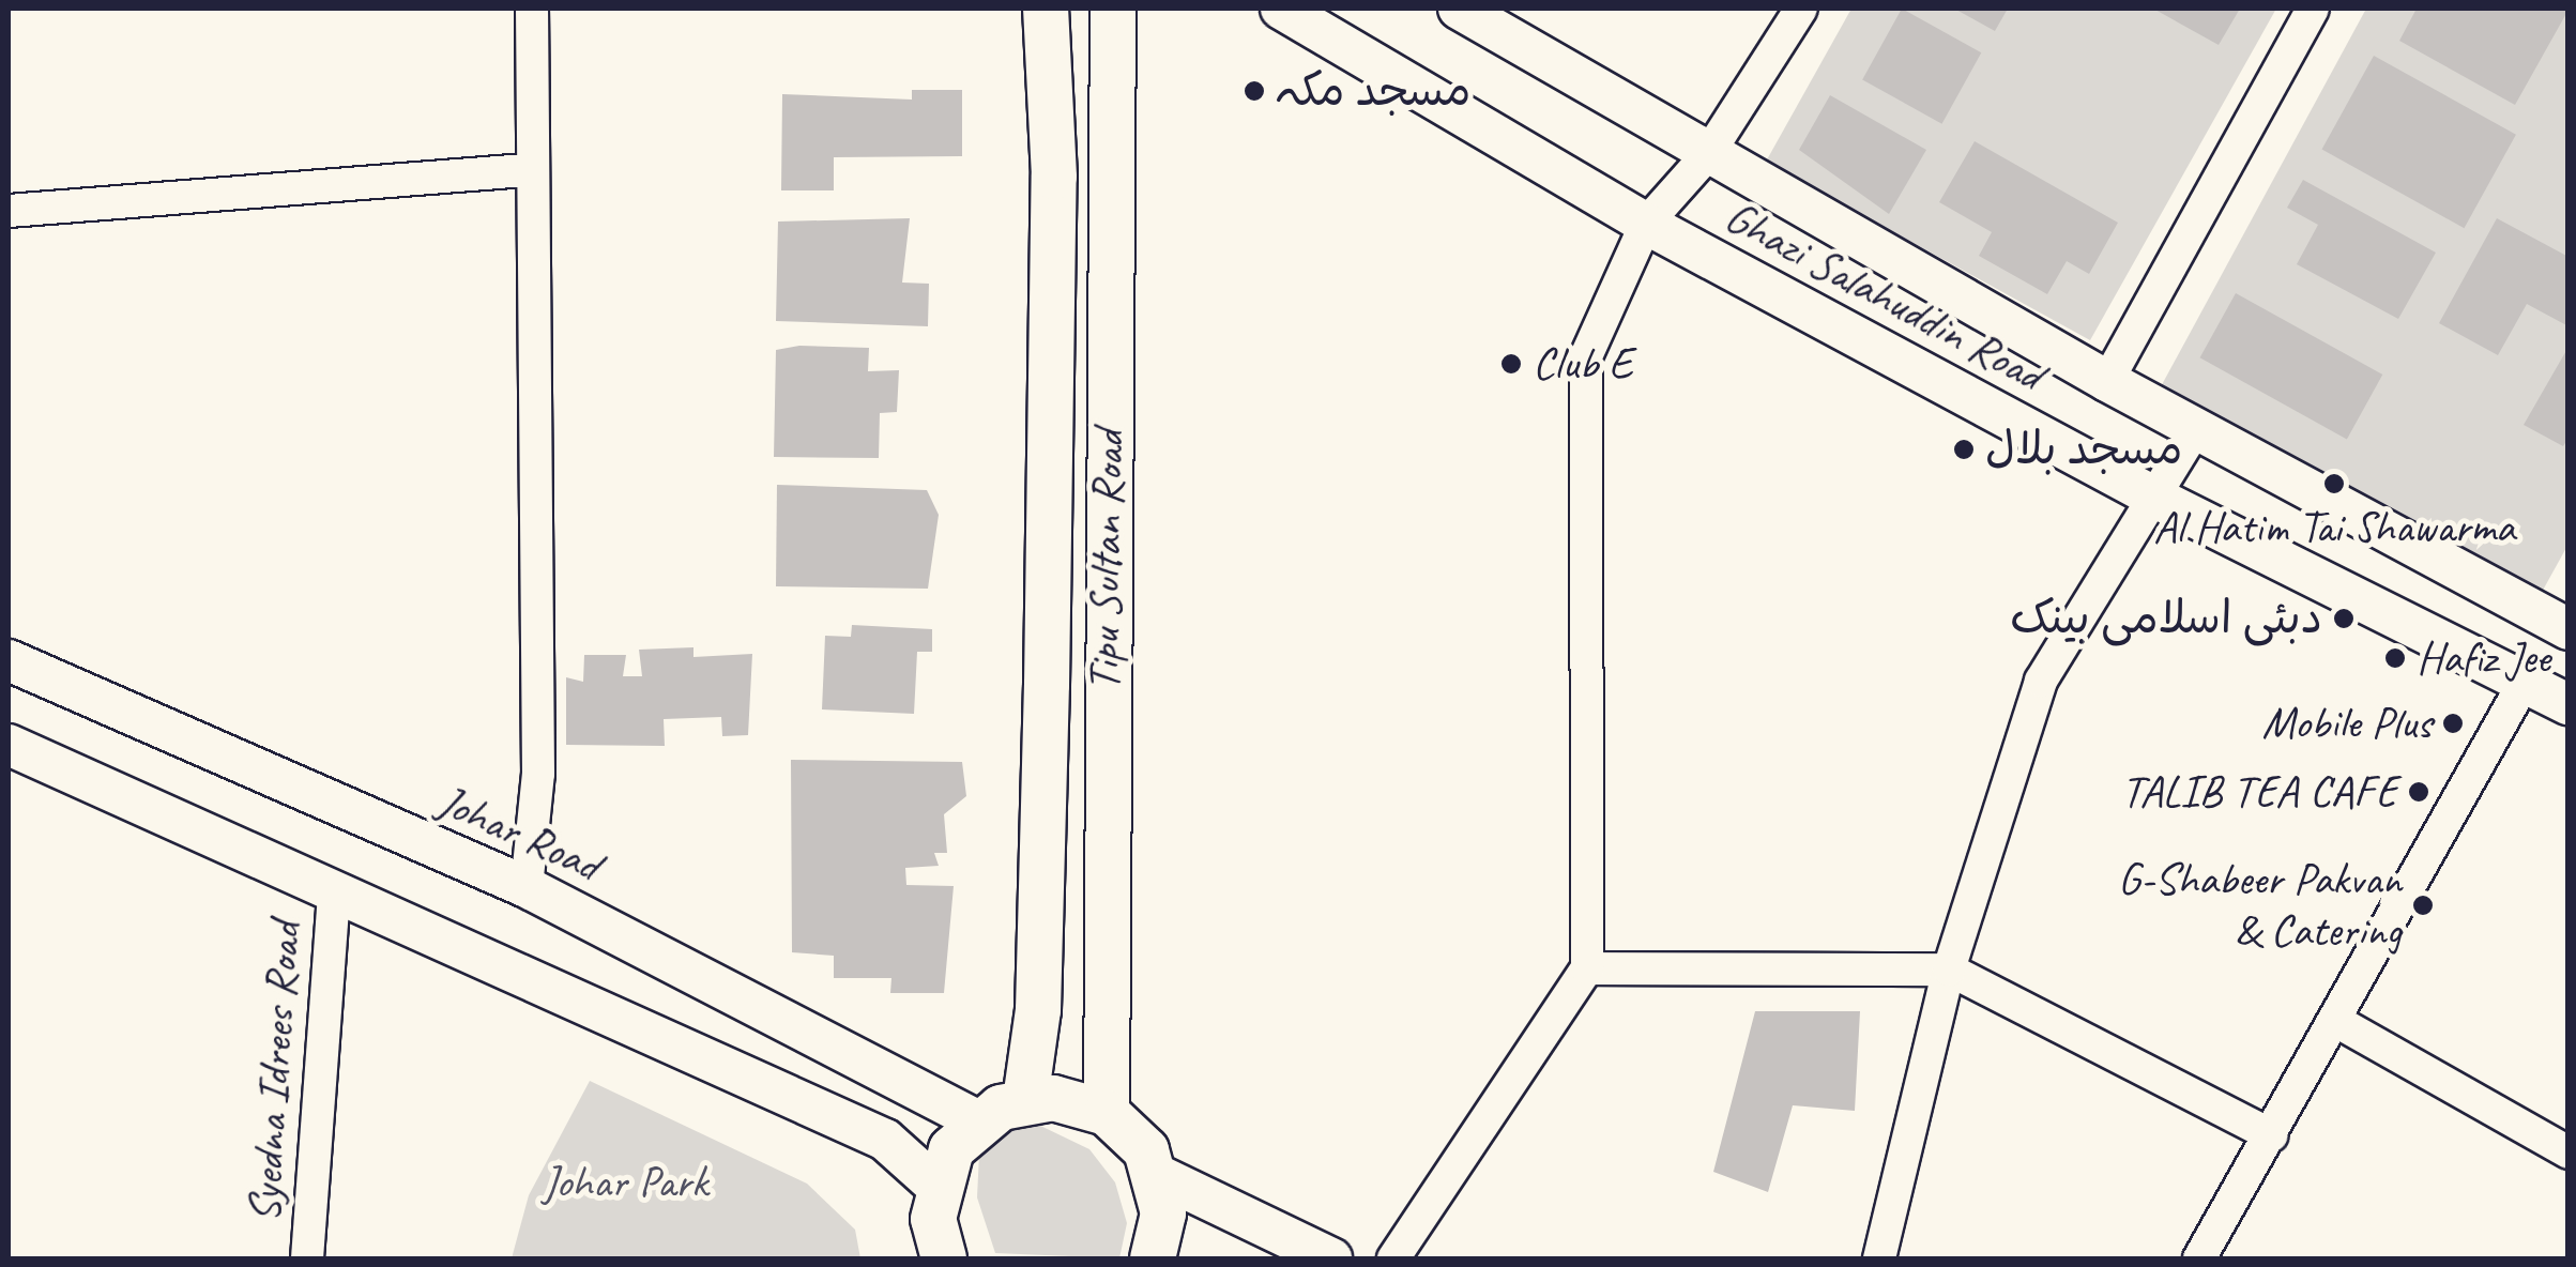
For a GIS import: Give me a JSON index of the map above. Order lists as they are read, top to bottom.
{
  "streets": {
    "main road": ["Tipu Sultan Road"],
    "street": ["Ghazi Salahuddin Road", "Johar Road", "Syedna Idrees Road"]
  },
  "parks": ["Johar Park"],
  "places": [
    "مسجد مکہ",
    "Club E",
    "مسجد بلال",
    "Al Hatim Tai Shawarma",
    "دبئی اسلامی بینک",
    "Hafiz Jee",
    "Mobile Plus",
    "TALIB TEA CAFE",
    "G-Shabeer Pakvan & Catering"
  ]
}
